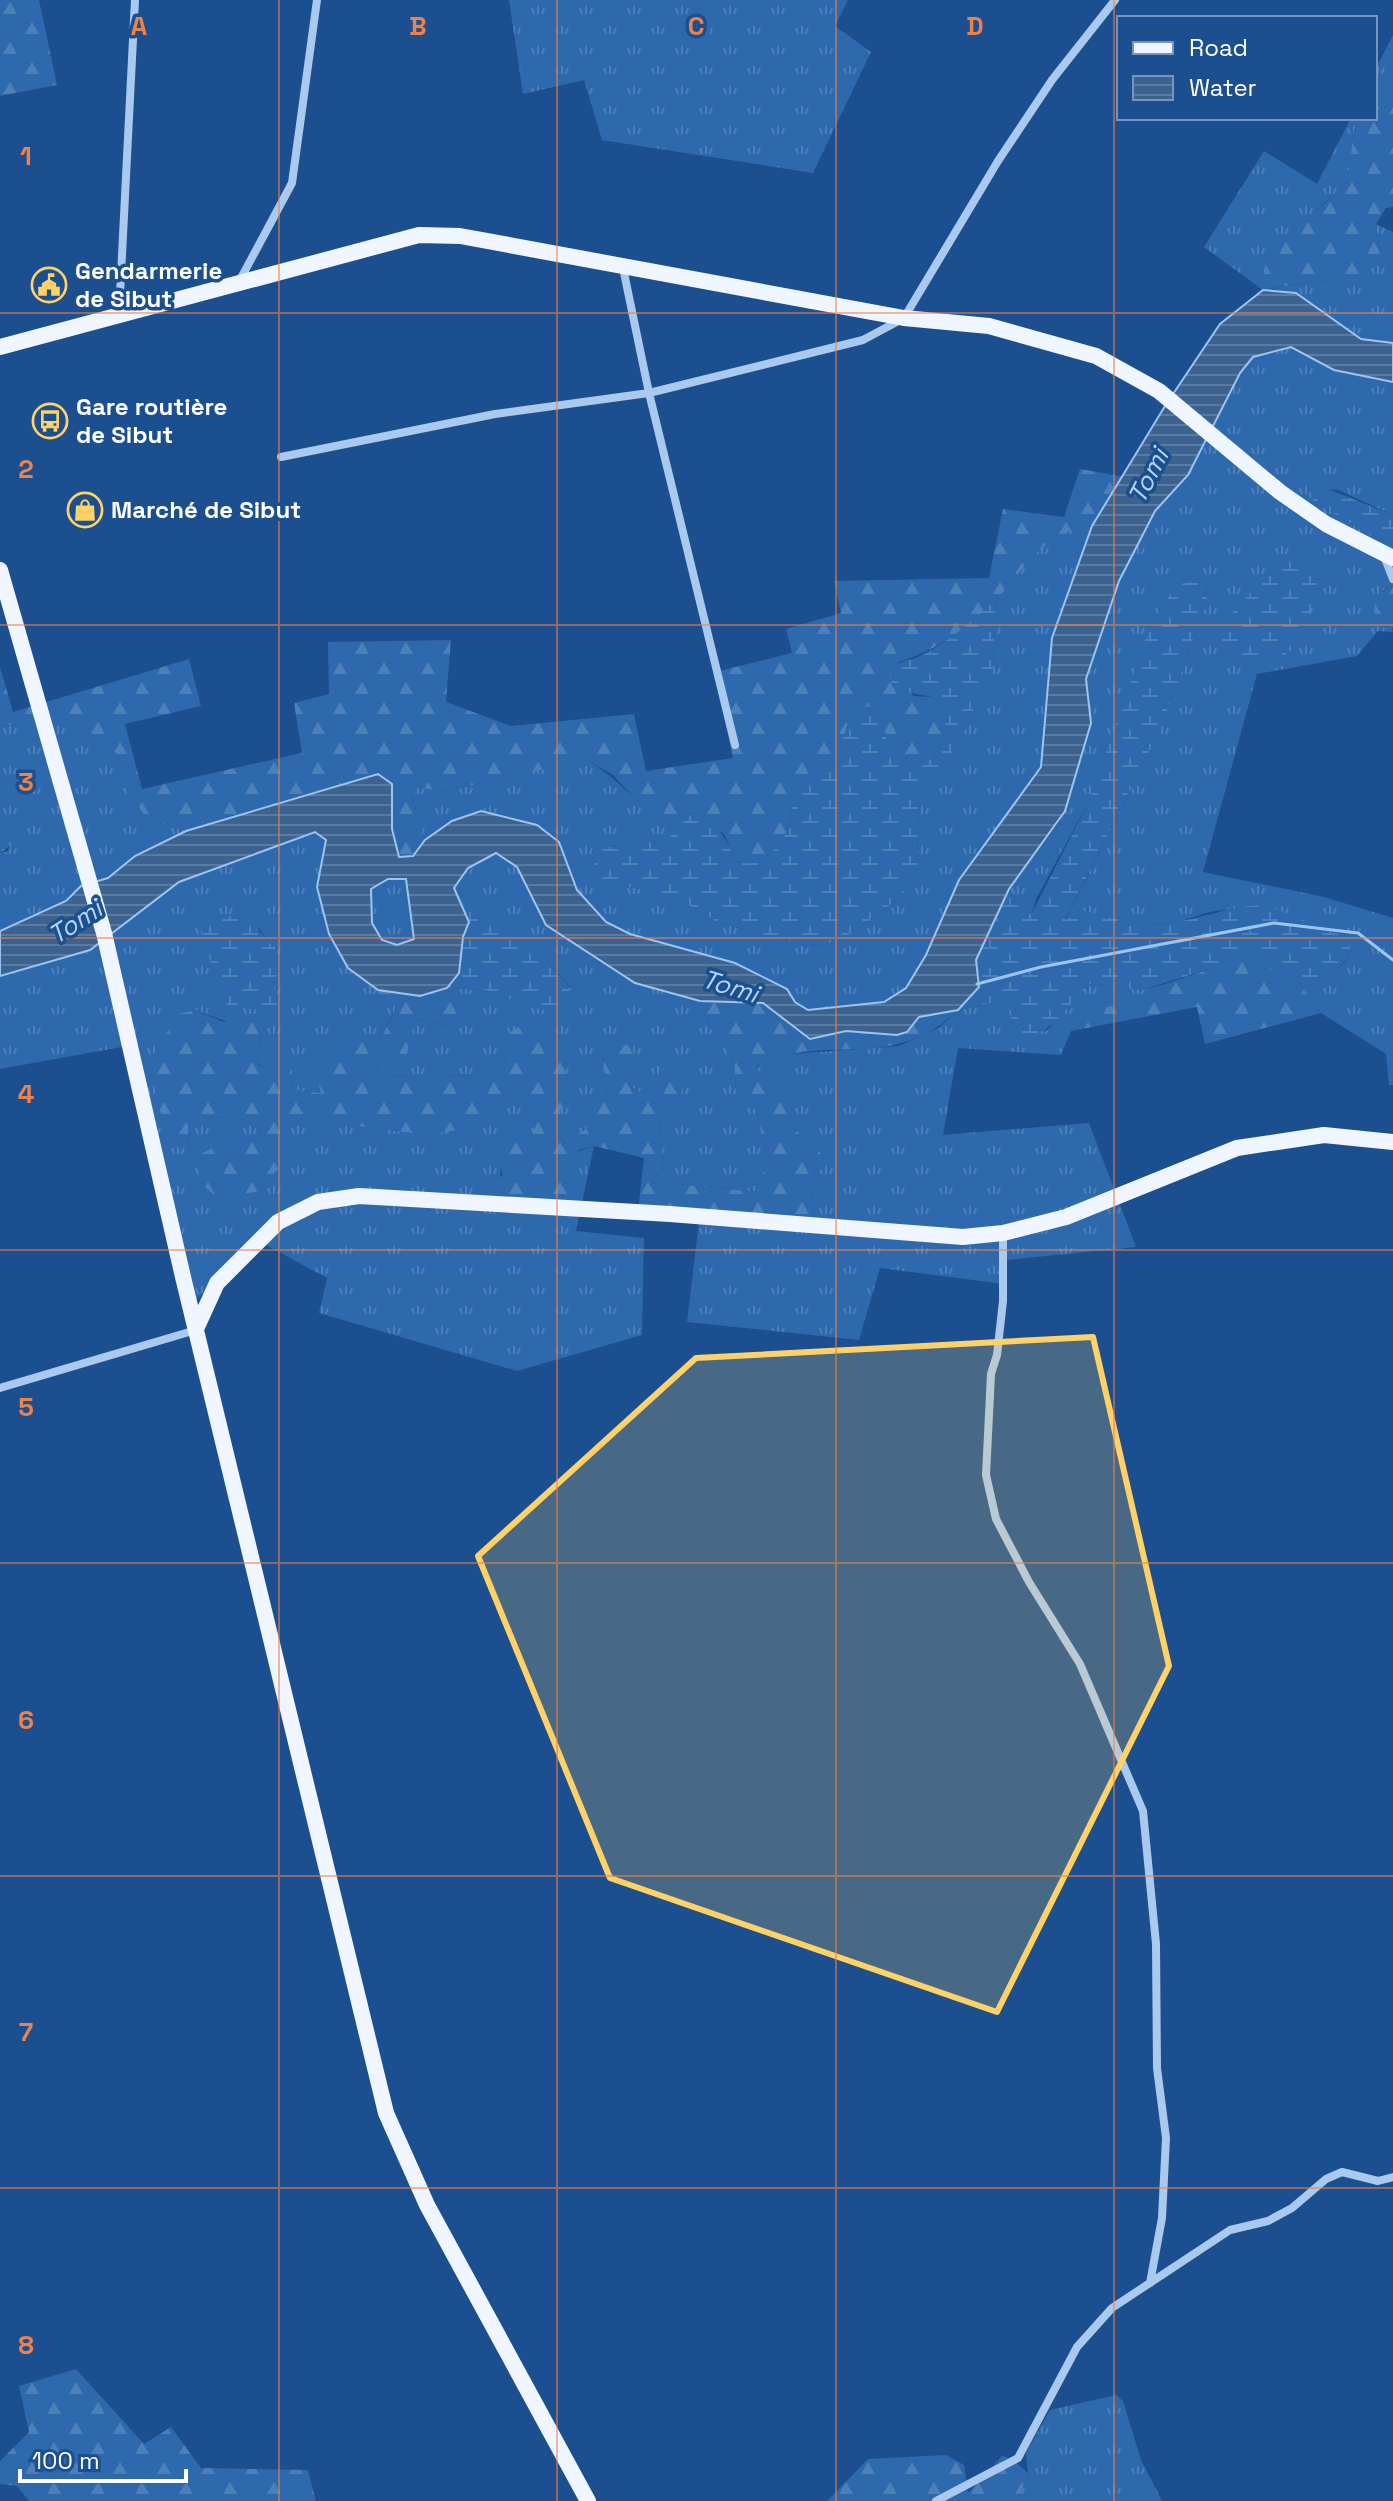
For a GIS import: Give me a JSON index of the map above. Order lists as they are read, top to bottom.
{
  "water": ["Tomi"],
  "places": {
    "public building": ["Gendarmerie de Sibut"],
    "bus stop": ["Gare routière de Sibut"],
    "shop": ["Marché de Sibut"]
  },
  "legend": ["Road", "Water"],
  "scale_bar": "100 m",
  "grid": {
    "columns": [
      "A",
      "B",
      "C",
      "D"
    ],
    "rows": [
      "1",
      "2",
      "3",
      "4",
      "5",
      "6",
      "7",
      "8"
    ]
  }
}
